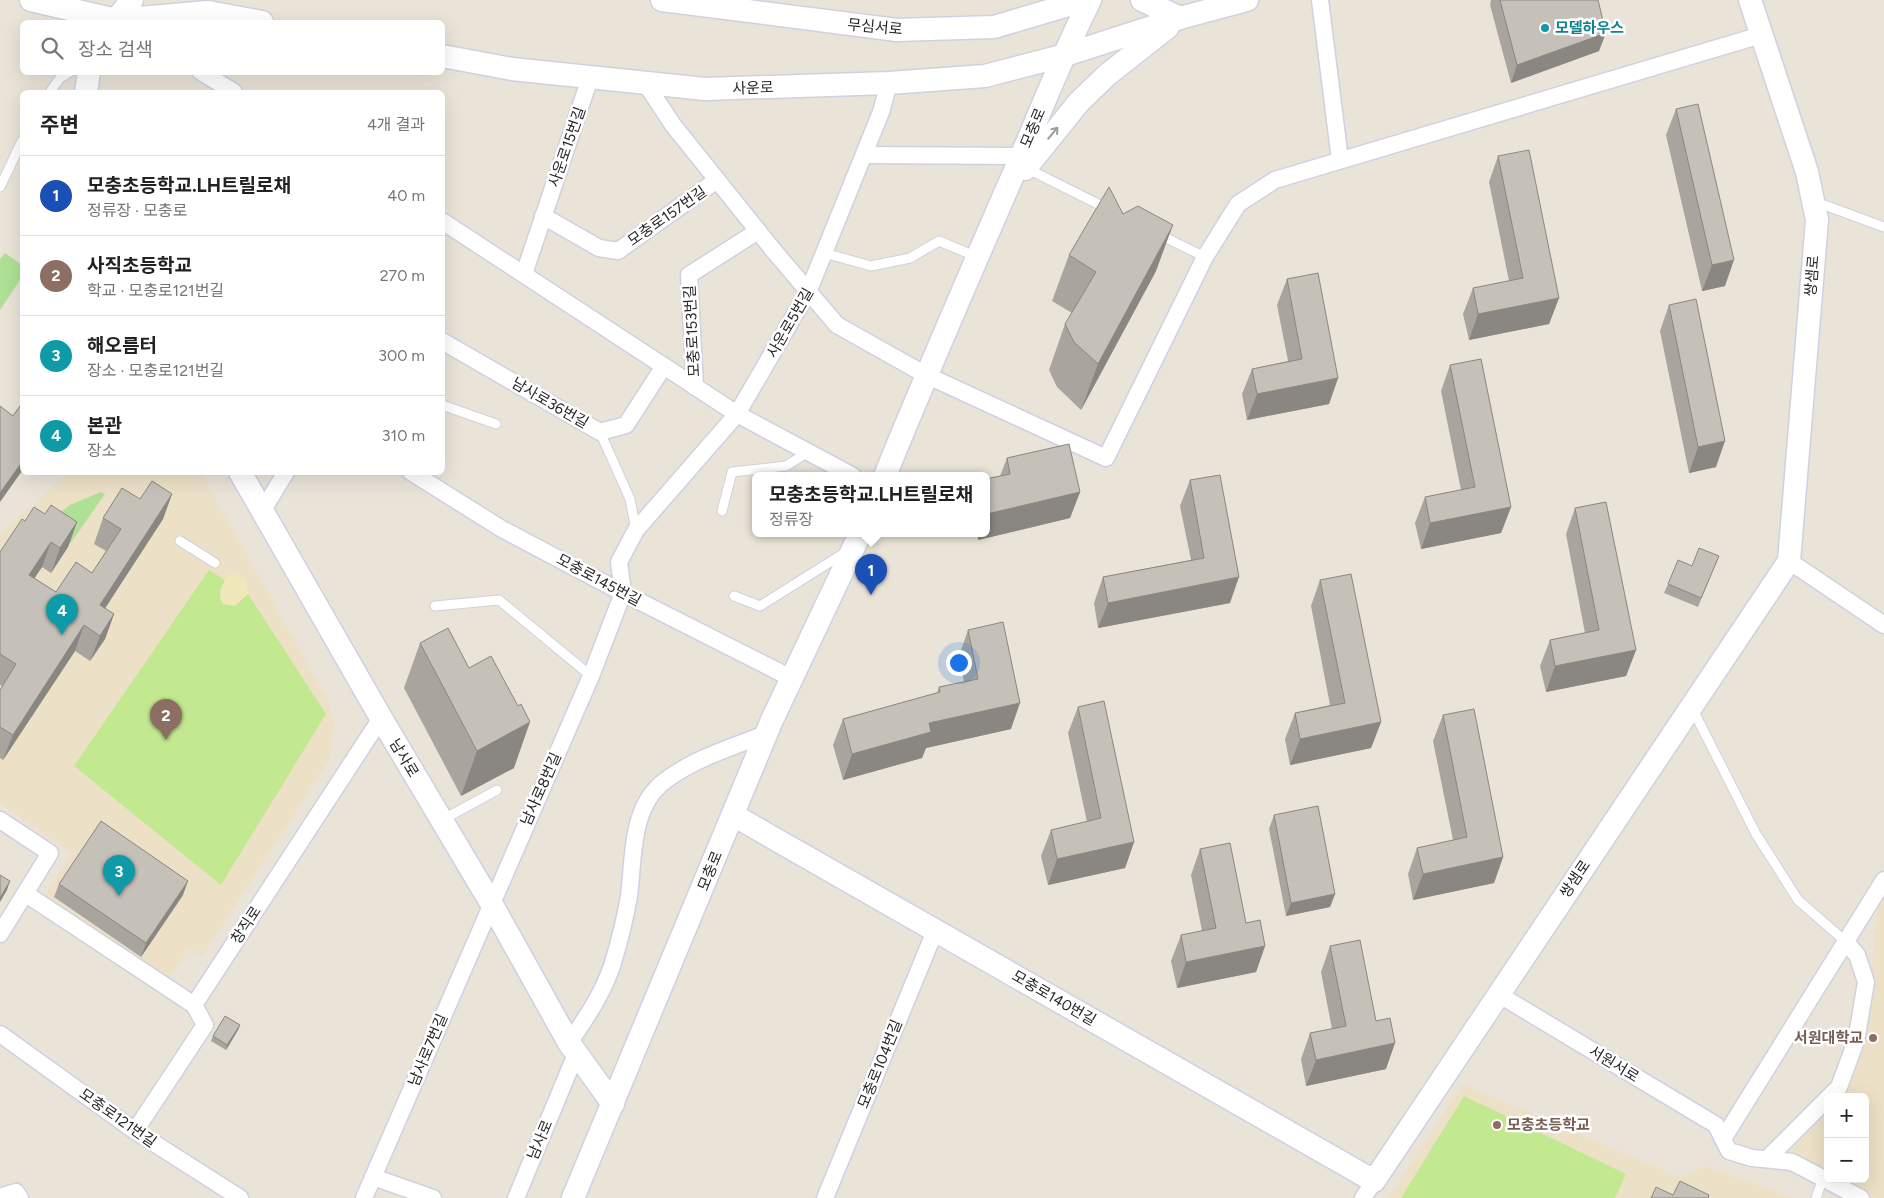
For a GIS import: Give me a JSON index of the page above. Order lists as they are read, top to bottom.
{
  "streets": {
    "street": [
      "무심서로",
      "사운로",
      "모충로",
      "사운로15번길",
      "모충로157번길",
      "쌍샘로",
      "사운로5번길",
      "모충로153번길",
      "남사로36번길",
      "모충로145번길",
      "남사로",
      "남사로8번길",
      "창직로",
      "모충로140번길",
      "남사로7번길",
      "모충로104번길",
      "서원서로",
      "모충로121번길"
    ]
  },
  "crossings": [
    ["사운로", "모충로"],
    ["사운로", "사운로15번길"],
    ["사운로", "모충로157번길"],
    ["사운로", "사운로5번길"],
    ["모충로", "모충로145번길"],
    ["모충로", "남사로"],
    ["모충로", "모충로140번길"],
    ["사운로15번길", "모충로157번길"],
    ["모충로157번길", "사운로5번길"],
    ["모충로157번길", "모충로153번길"],
    ["쌍샘로", "모충로140번길"],
    ["쌍샘로", "서원서로"],
    ["사운로5번길", "모충로145번길"],
    ["사운로5번길", "남사로8번길"],
    ["모충로145번길", "남사로8번길"],
    ["남사로", "남사로8번길"],
    ["남사로", "창직로"],
    ["남사로", "남사로7번길"],
    ["남사로8번길", "남사로7번길"],
    ["모충로140번길", "모충로104번길"]
  ],
  "places": ["모델하우스", "서원대학교", "모충초등학교"],
  "page": {
    "search": "장소 검색",
    "heading": ["주변", "4개 결과"],
    "list": [
      {
        "mark": "1",
        "name": "모충초등학교.LH트릴로채",
        "note": "정류장 · 모충로",
        "value": "40 m"
      },
      {
        "mark": "2",
        "name": "사직초등학교",
        "note": "학교 · 모충로121번길",
        "value": "270 m"
      },
      {
        "mark": "3",
        "name": "해오름터",
        "note": "장소 · 모충로121번길",
        "value": "300 m"
      },
      {
        "mark": "4",
        "name": "본관",
        "note": "장소",
        "value": "310 m"
      }
    ],
    "popup": ["모충초등학교.LH트릴로채", "정류장"],
    "pins": [
      "1",
      "4",
      "2",
      "3"
    ],
    "map_buttons": ["+", "−"]
  }
}
